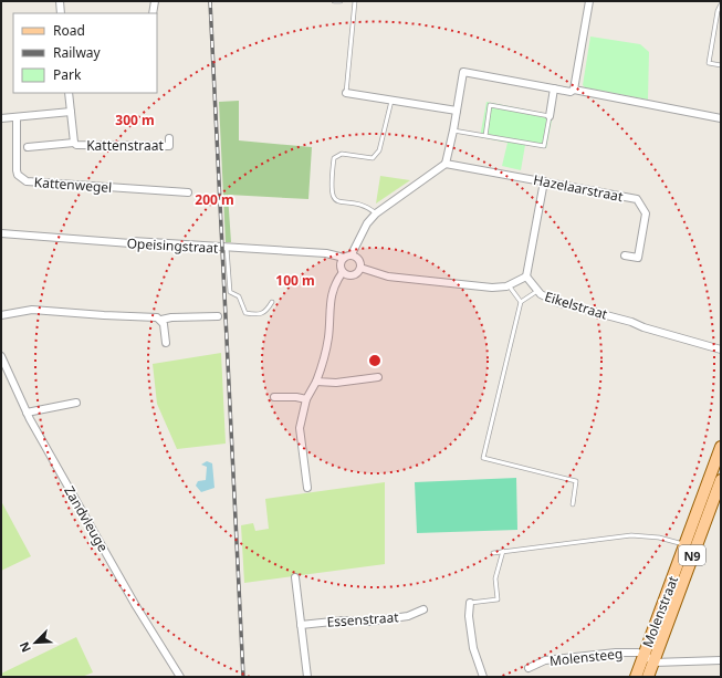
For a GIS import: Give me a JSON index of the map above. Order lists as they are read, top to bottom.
{
  "streets": {
    "main road": ["N9", "Molenstraat"],
    "street": [
      "Kattenstraat",
      "Kattenwegel",
      "Hazelaarstraat",
      "Opeisingstraat",
      "Eikelstraat",
      "Zandvleuge",
      "Essenstraat",
      "Molensteeg"
    ]
  },
  "crossings": [
    ["Molenstraat", "Molensteeg"]
  ],
  "legend": ["Road", "Railway", "Park"],
  "north": "bottom left",
  "rings": ["300 m", "200 m", "100 m"]
}
